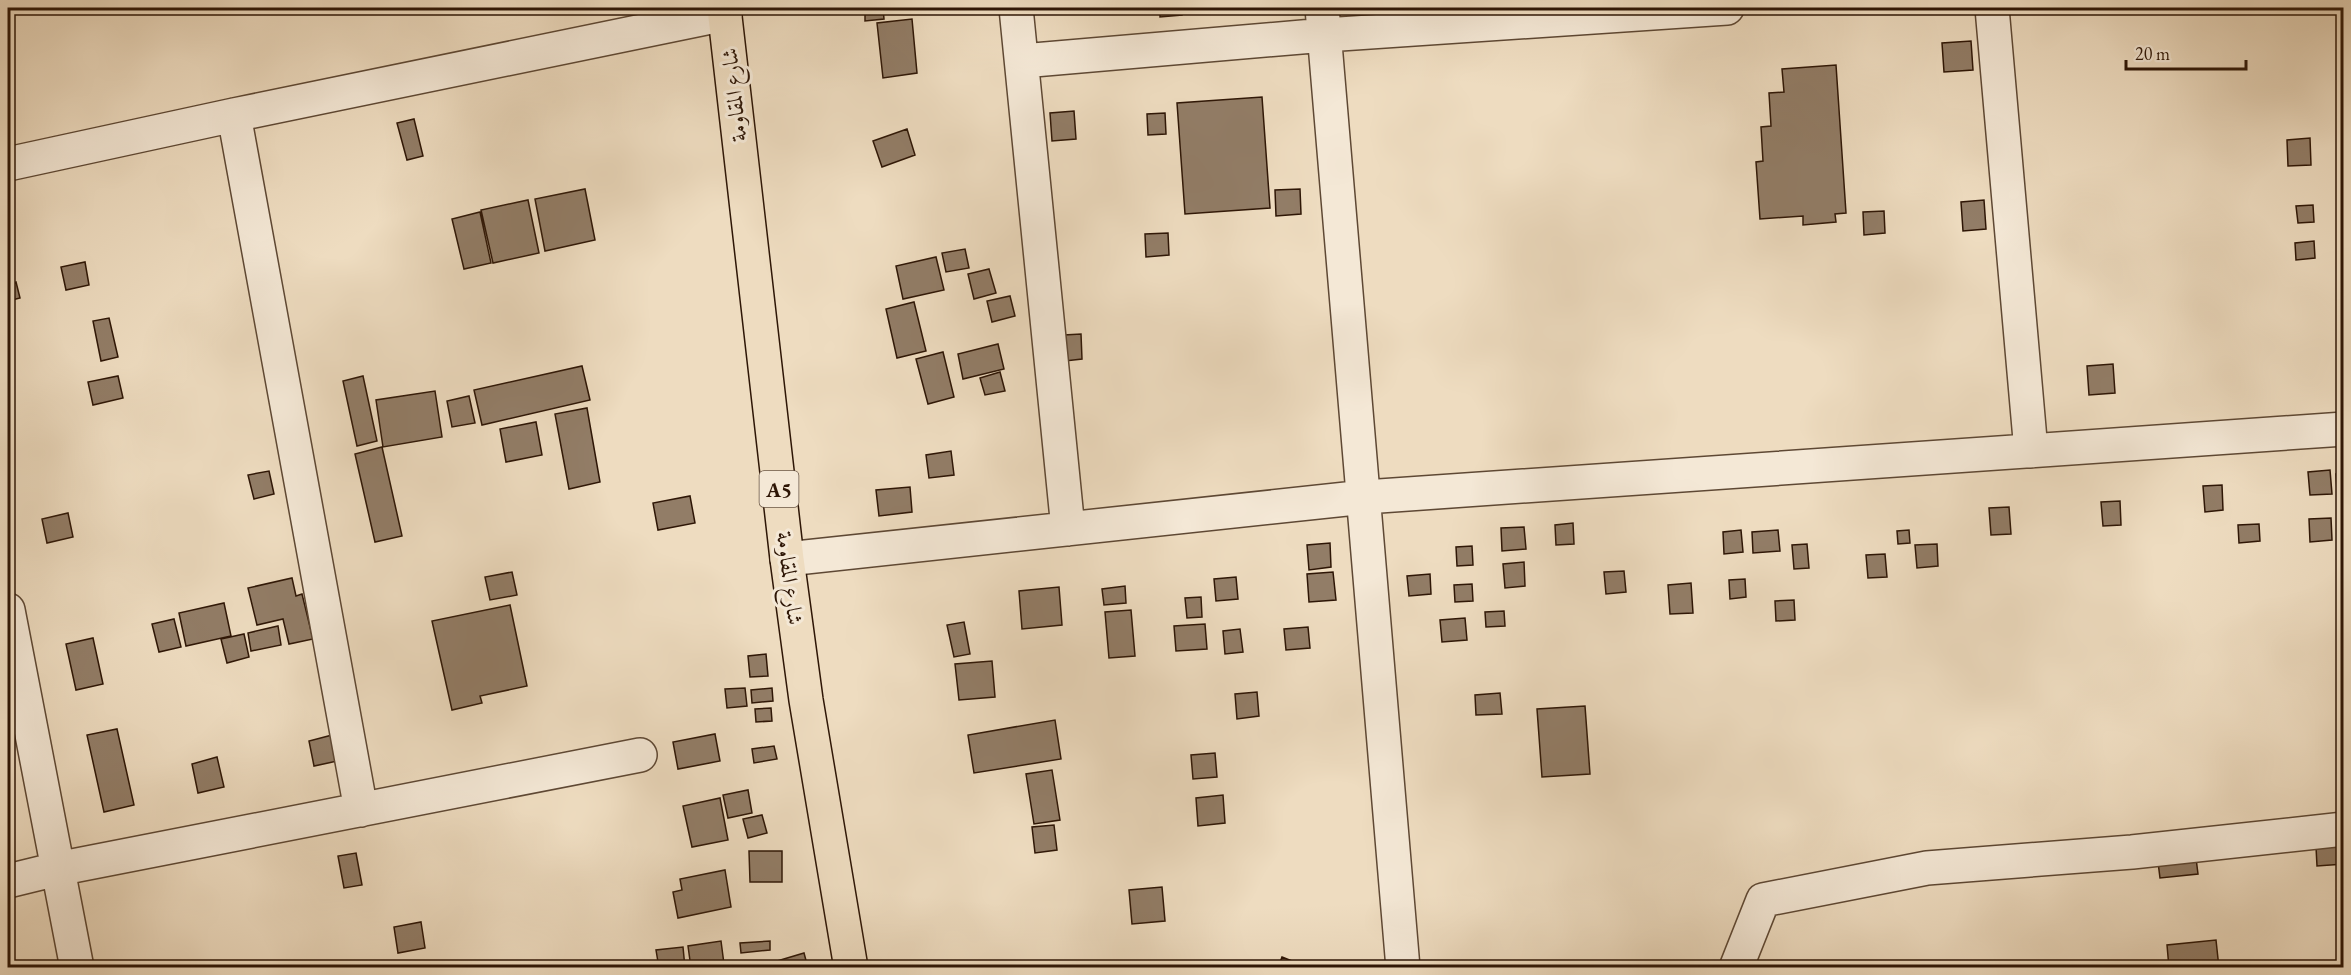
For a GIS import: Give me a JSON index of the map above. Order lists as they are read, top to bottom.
{
  "streets": {
    "highway": ["شارع المقاومة", "A5"]
  },
  "scale_bar": "20 m"
}
